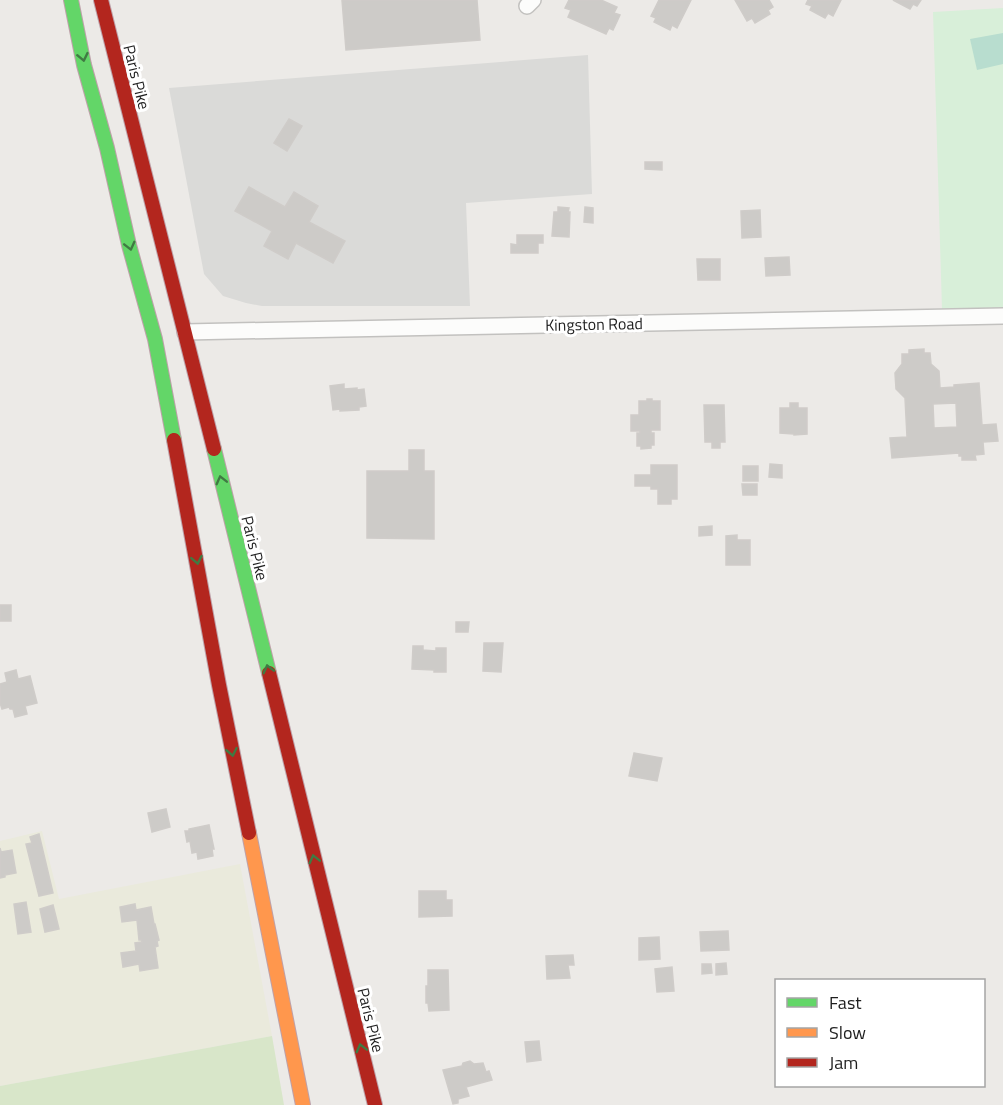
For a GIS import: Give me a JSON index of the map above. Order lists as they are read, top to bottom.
{
  "streets": {
    "highway": ["Paris Pike"],
    "street": ["Kingston Road"]
  },
  "crossings": [
    ["Paris Pike", "Kingston Road"]
  ],
  "legend": ["Fast", "Slow", "Jam"]
}
